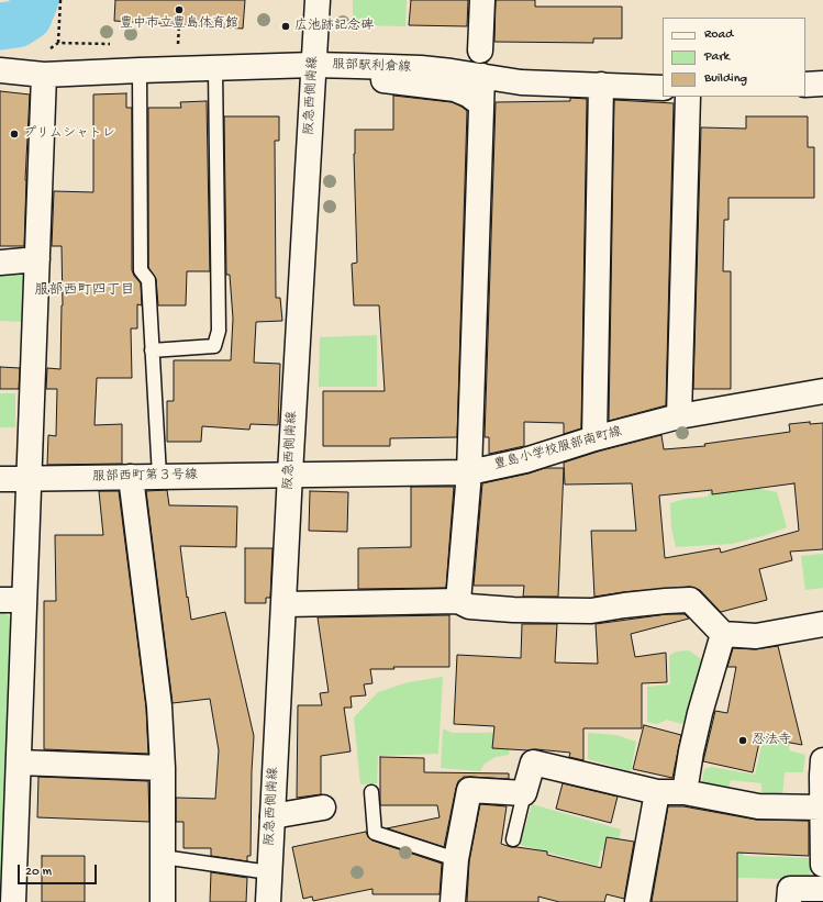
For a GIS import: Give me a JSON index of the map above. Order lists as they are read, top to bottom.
{
  "streets": {
    "street": [
      "服部駅利倉線",
      "阪急西側南線",
      "豊島小学校服部南町線",
      "服部西町第３号線"
    ]
  },
  "crossings": [
    ["服部駅利倉線", "阪急西側南線"],
    ["阪急西側南線", "豊島小学校服部南町線"],
    ["阪急西側南線", "服部西町第３号線"],
    ["豊島小学校服部南町線", "服部西町第３号線"]
  ],
  "districts": ["服部西町四丁目"],
  "places": [
    "豊中市立豊島体育館",
    "広池跡記念碑",
    "プリムシャトレ",
    "忍法寺"
  ],
  "legend": ["Road", "Park", "Building"],
  "scale_bar": "20 m"
}
